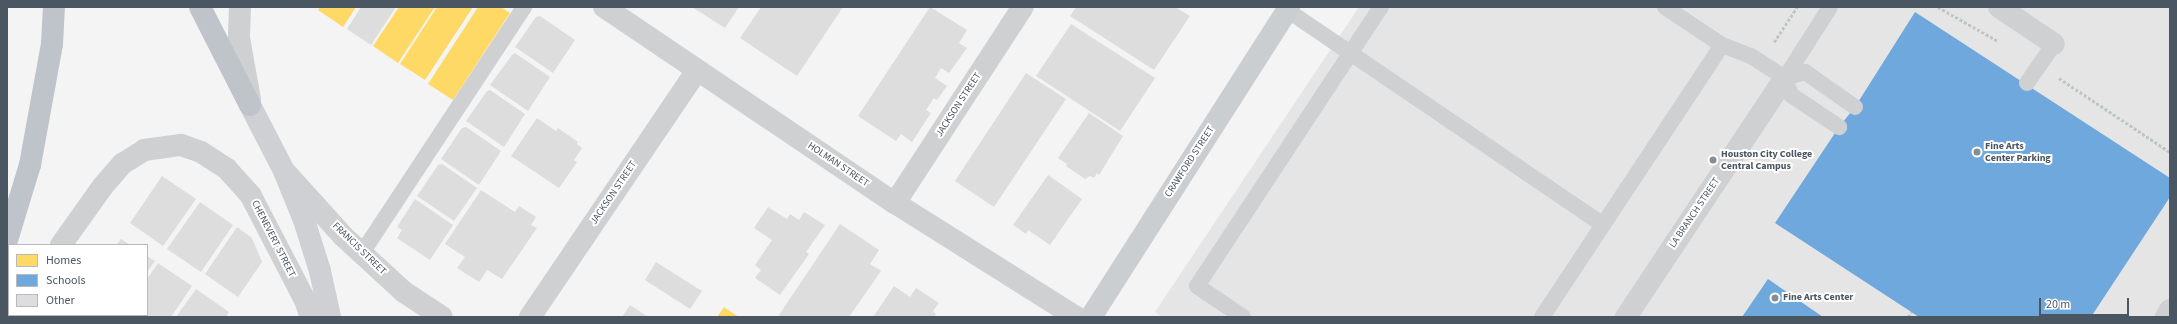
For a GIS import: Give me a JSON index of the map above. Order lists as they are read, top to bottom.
{
  "streets": {
    "main road": ["CRAWFORD STREET"],
    "street": [
      "JACKSON STREET",
      "HOLMAN STREET",
      "LA BRANCH STREET",
      "CHENEVERT STREET",
      "FRANCIS STREET"
    ]
  },
  "crossings": [
    ["JACKSON STREET", "HOLMAN STREET"]
  ],
  "places": ["Fine Arts Center Parking", "Houston City College Central Campus", "Fine Arts Center"],
  "legend": ["Homes", "Schools", "Other"],
  "scale_bar": "20 m"
}
